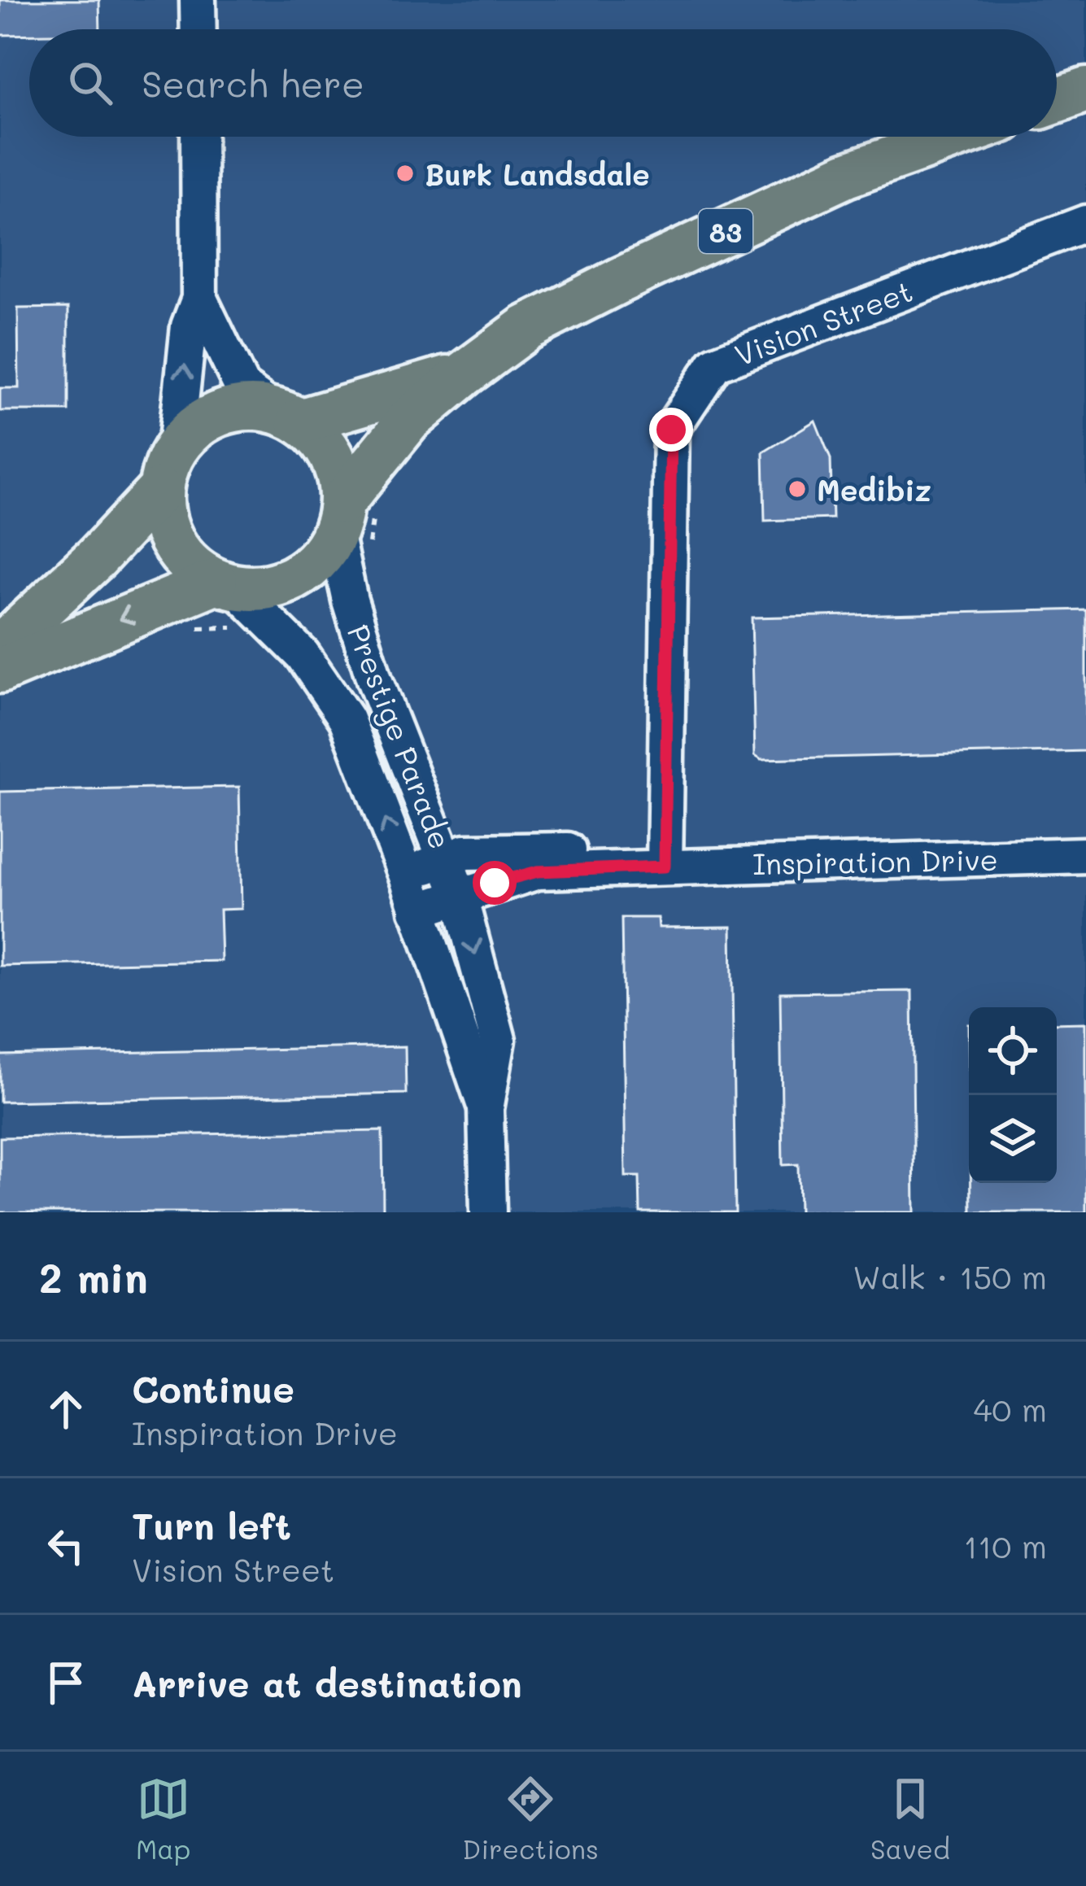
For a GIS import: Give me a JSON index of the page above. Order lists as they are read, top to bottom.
{
  "streets": {
    "main road": ["83"],
    "street": ["Vision Street", "Prestige Parade", "Inspiration Drive"]
  },
  "crossings": [
    ["83", "Prestige Parade"],
    ["Vision Street", "Inspiration Drive"],
    ["Prestige Parade", "Inspiration Drive"]
  ],
  "places": ["Burk Landsdale", "Medibiz"],
  "page": {
    "search": "Search here",
    "heading": ["2 min", "Walk · 150 m"],
    "list": [
      ["Continue", "Inspiration Drive", "40 m"],
      ["Turn left", "Vision Street", "110 m"],
      "Arrive at destination"
    ],
    "nav": ["Map", "Directions", "Saved"]
  }
}
